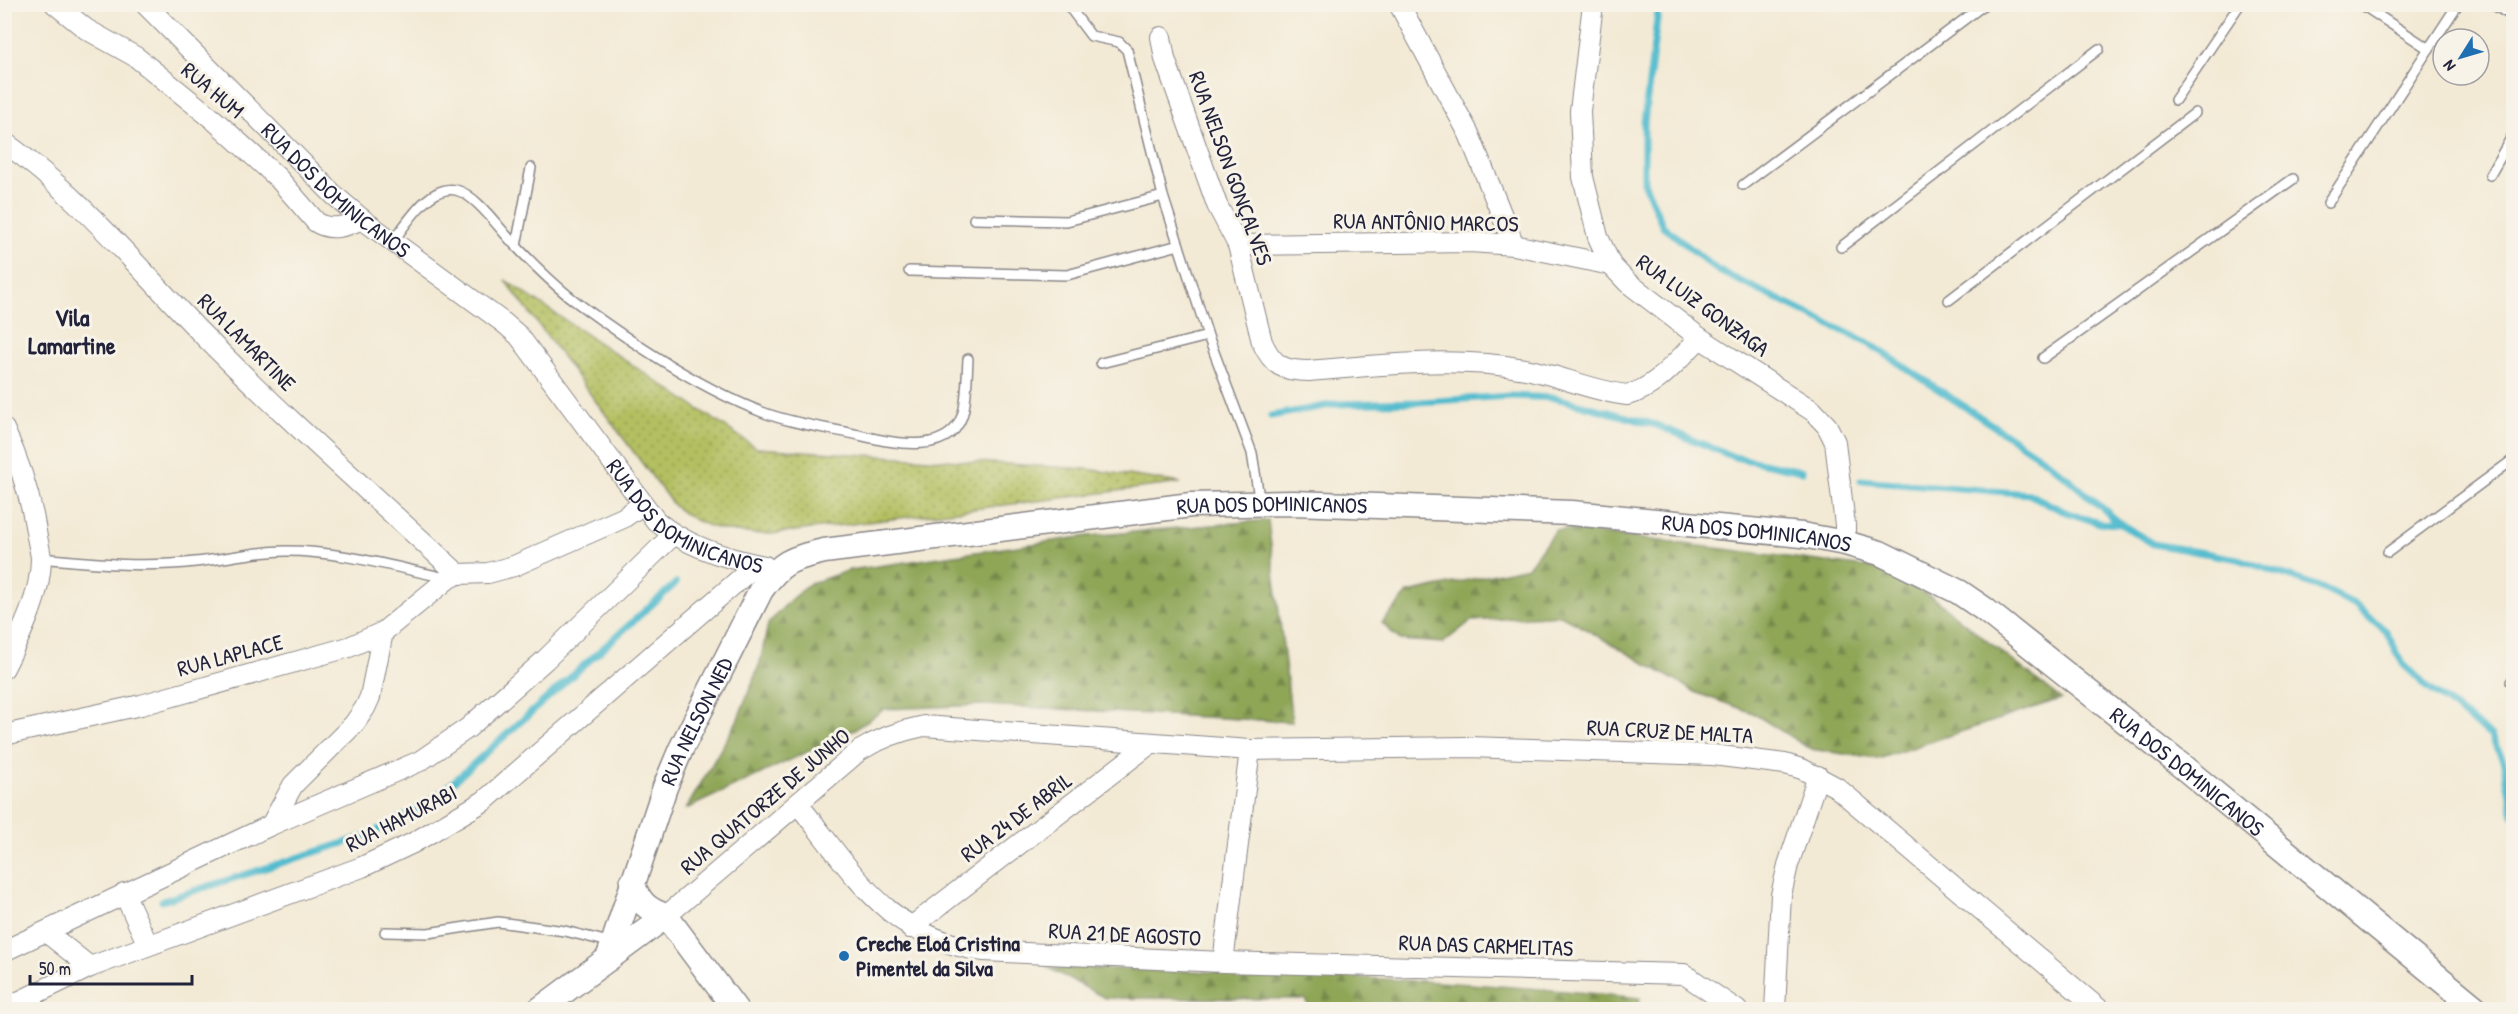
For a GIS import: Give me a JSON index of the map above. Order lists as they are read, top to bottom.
{
  "streets": {
    "street": [
      "RUA HUM",
      "RUA NELSON GONÇALVES",
      "RUA DOS DOMINICANOS",
      "RUA ANTÔNIO MARCOS",
      "RUA LUIZ GONZAGA",
      "RUA LAMARTINE",
      "RUA LAPLACE",
      "RUA NELSON NED",
      "RUA CRUZ DE MALTA",
      "RUA QUATORZE DE JUNHO",
      "RUA 24 DE ABRIL",
      "RUA HAMURABI",
      "RUA 21 DE AGOSTO",
      "RUA DAS CARMELITAS"
    ]
  },
  "crossings": [
    ["RUA HUM", "RUA DOS DOMINICANOS"],
    ["RUA NELSON GONÇALVES", "RUA ANTÔNIO MARCOS"],
    ["RUA NELSON GONÇALVES", "RUA LUIZ GONZAGA"],
    ["RUA DOS DOMINICANOS", "RUA LUIZ GONZAGA"],
    ["RUA DOS DOMINICANOS", "RUA NELSON NED"],
    ["RUA DOS DOMINICANOS", "RUA HAMURABI"],
    ["RUA ANTÔNIO MARCOS", "RUA LUIZ GONZAGA"],
    ["RUA LAMARTINE", "RUA LAPLACE"],
    ["RUA NELSON NED", "RUA HAMURABI"],
    ["RUA CRUZ DE MALTA", "RUA QUATORZE DE JUNHO"],
    ["RUA CRUZ DE MALTA", "RUA 24 DE ABRIL"],
    ["RUA QUATORZE DE JUNHO", "RUA 24 DE ABRIL"],
    ["RUA QUATORZE DE JUNHO", "RUA 21 DE AGOSTO"],
    ["RUA 24 DE ABRIL", "RUA 21 DE AGOSTO"],
    ["RUA 21 DE AGOSTO", "RUA DAS CARMELITAS"]
  ],
  "districts": ["Vila Lamartine"],
  "places": ["Creche Eloá Cristina Pimentel da Silva"],
  "scale_bar": "50 m",
  "north": "bottom left"
}
